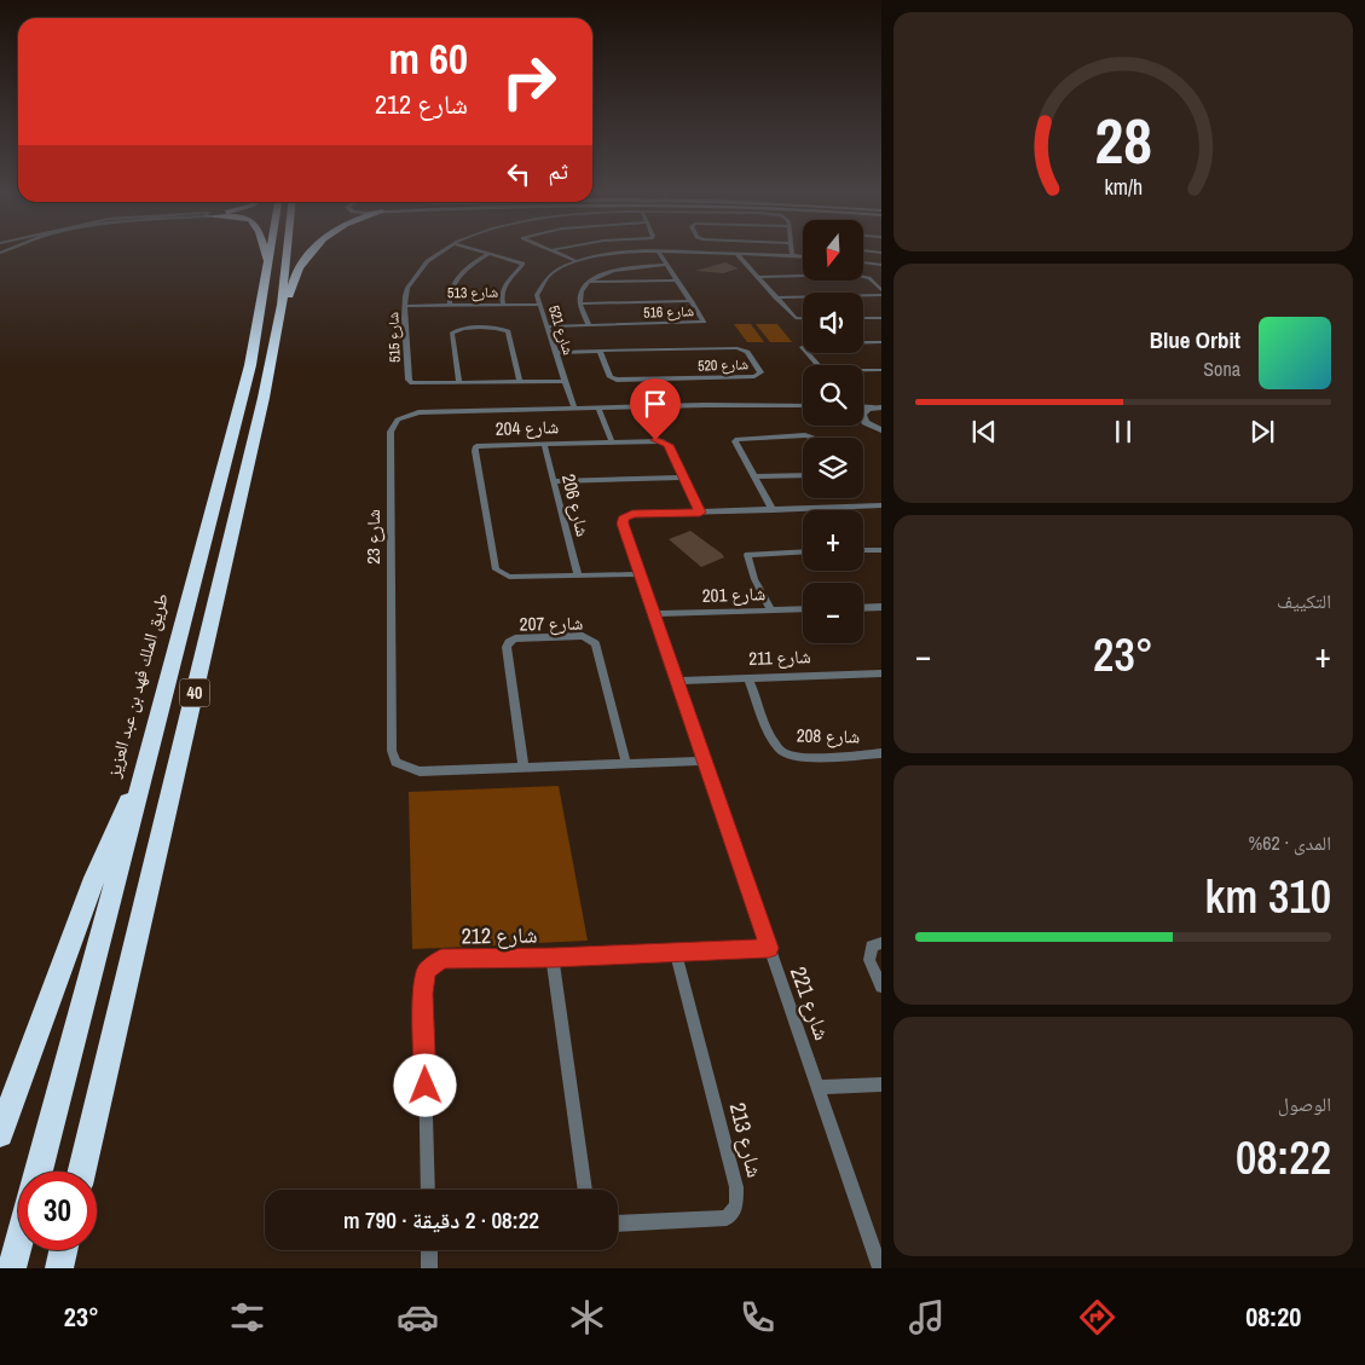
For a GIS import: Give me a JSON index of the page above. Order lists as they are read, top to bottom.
{
  "streets": {
    "highway": ["طريق الملك فهد بن عبد العزيز", "40"],
    "street": [
      "شارع 513",
      "شارع 516",
      "شارع 521",
      "شارع 515",
      "شارع 520",
      "شارع 204",
      "شارع 206",
      "شارع 23",
      "شارع 201",
      "شارع 207",
      "شارع 211",
      "شارع 208",
      "شارع 212",
      "شارع 221",
      "شارع 213"
    ]
  },
  "crossings": [
    ["شارع 513", "شارع 521"],
    ["شارع 513", "شارع 515"],
    ["شارع 516", "شارع 521"],
    ["شارع 521", "شارع 515"],
    ["شارع 521", "شارع 520"],
    ["شارع 521", "شارع 23"],
    ["شارع 204", "شارع 206"],
    ["شارع 204", "شارع 221"],
    ["شارع 23", "شارع 207"],
    ["شارع 23", "شارع 221"],
    ["شارع 201", "شارع 221"],
    ["شارع 211", "شارع 208"],
    ["شارع 211", "شارع 221"],
    ["شارع 212", "شارع 221"],
    ["شارع 212", "شارع 213"]
  ],
  "north": "bottom",
  "page": {
    "turn": ["60 m", "شارع 212"],
    "then": "ثم",
    "map_buttons": ["+", "−"],
    "song": ["Blue Orbit", "Sona"],
    "tile": [
      "التكييف",
      ["المدى · 62%", "310 km"],
      ["الوصول", "08:22"]
    ],
    "heat": ["−", "23°", "+"],
    "limit": "30",
    "trip": "08:22 · 2 دقيقة · 790 m",
    "tabs": ["08:20", "23°"],
    "gauge": ["28", "km/h"]
  }
}
